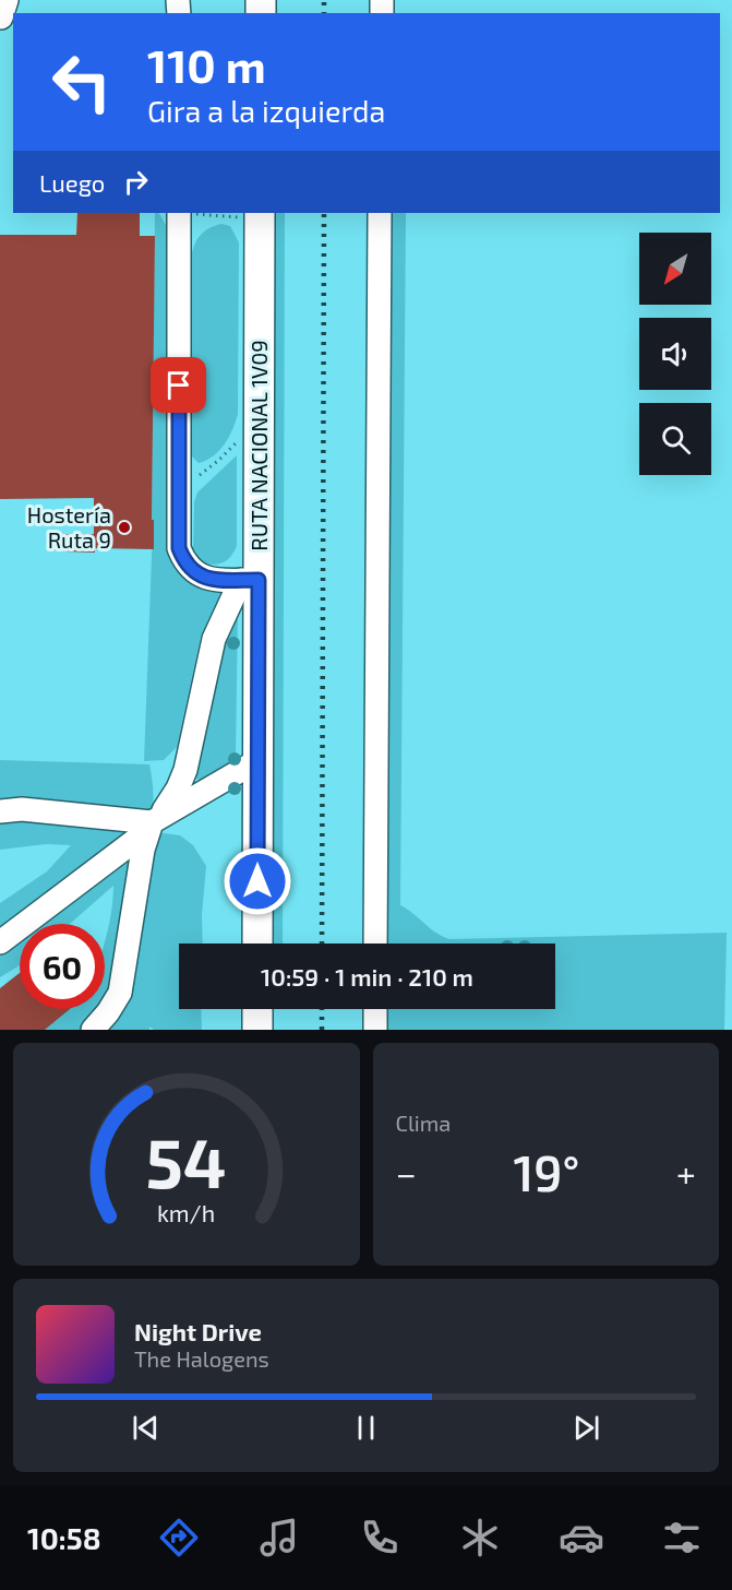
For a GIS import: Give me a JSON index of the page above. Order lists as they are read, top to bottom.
{
  "streets": {
    "main road": ["RUTA NACIONAL 1V09"]
  },
  "places": ["Hostería Ruta 9"],
  "north": "bottom left",
  "page": {
    "turn": ["110 m", "Gira a la izquierda"],
    "then": "Luego",
    "limit": "60",
    "trip": "10:59 · 1 min · 210 m",
    "tile": "Clima",
    "heat": ["−", "19°", "+"],
    "song": ["Night Drive", "The Halogens"],
    "tabs": "10:58",
    "gauge": ["54", "km/h"]
  }
}
